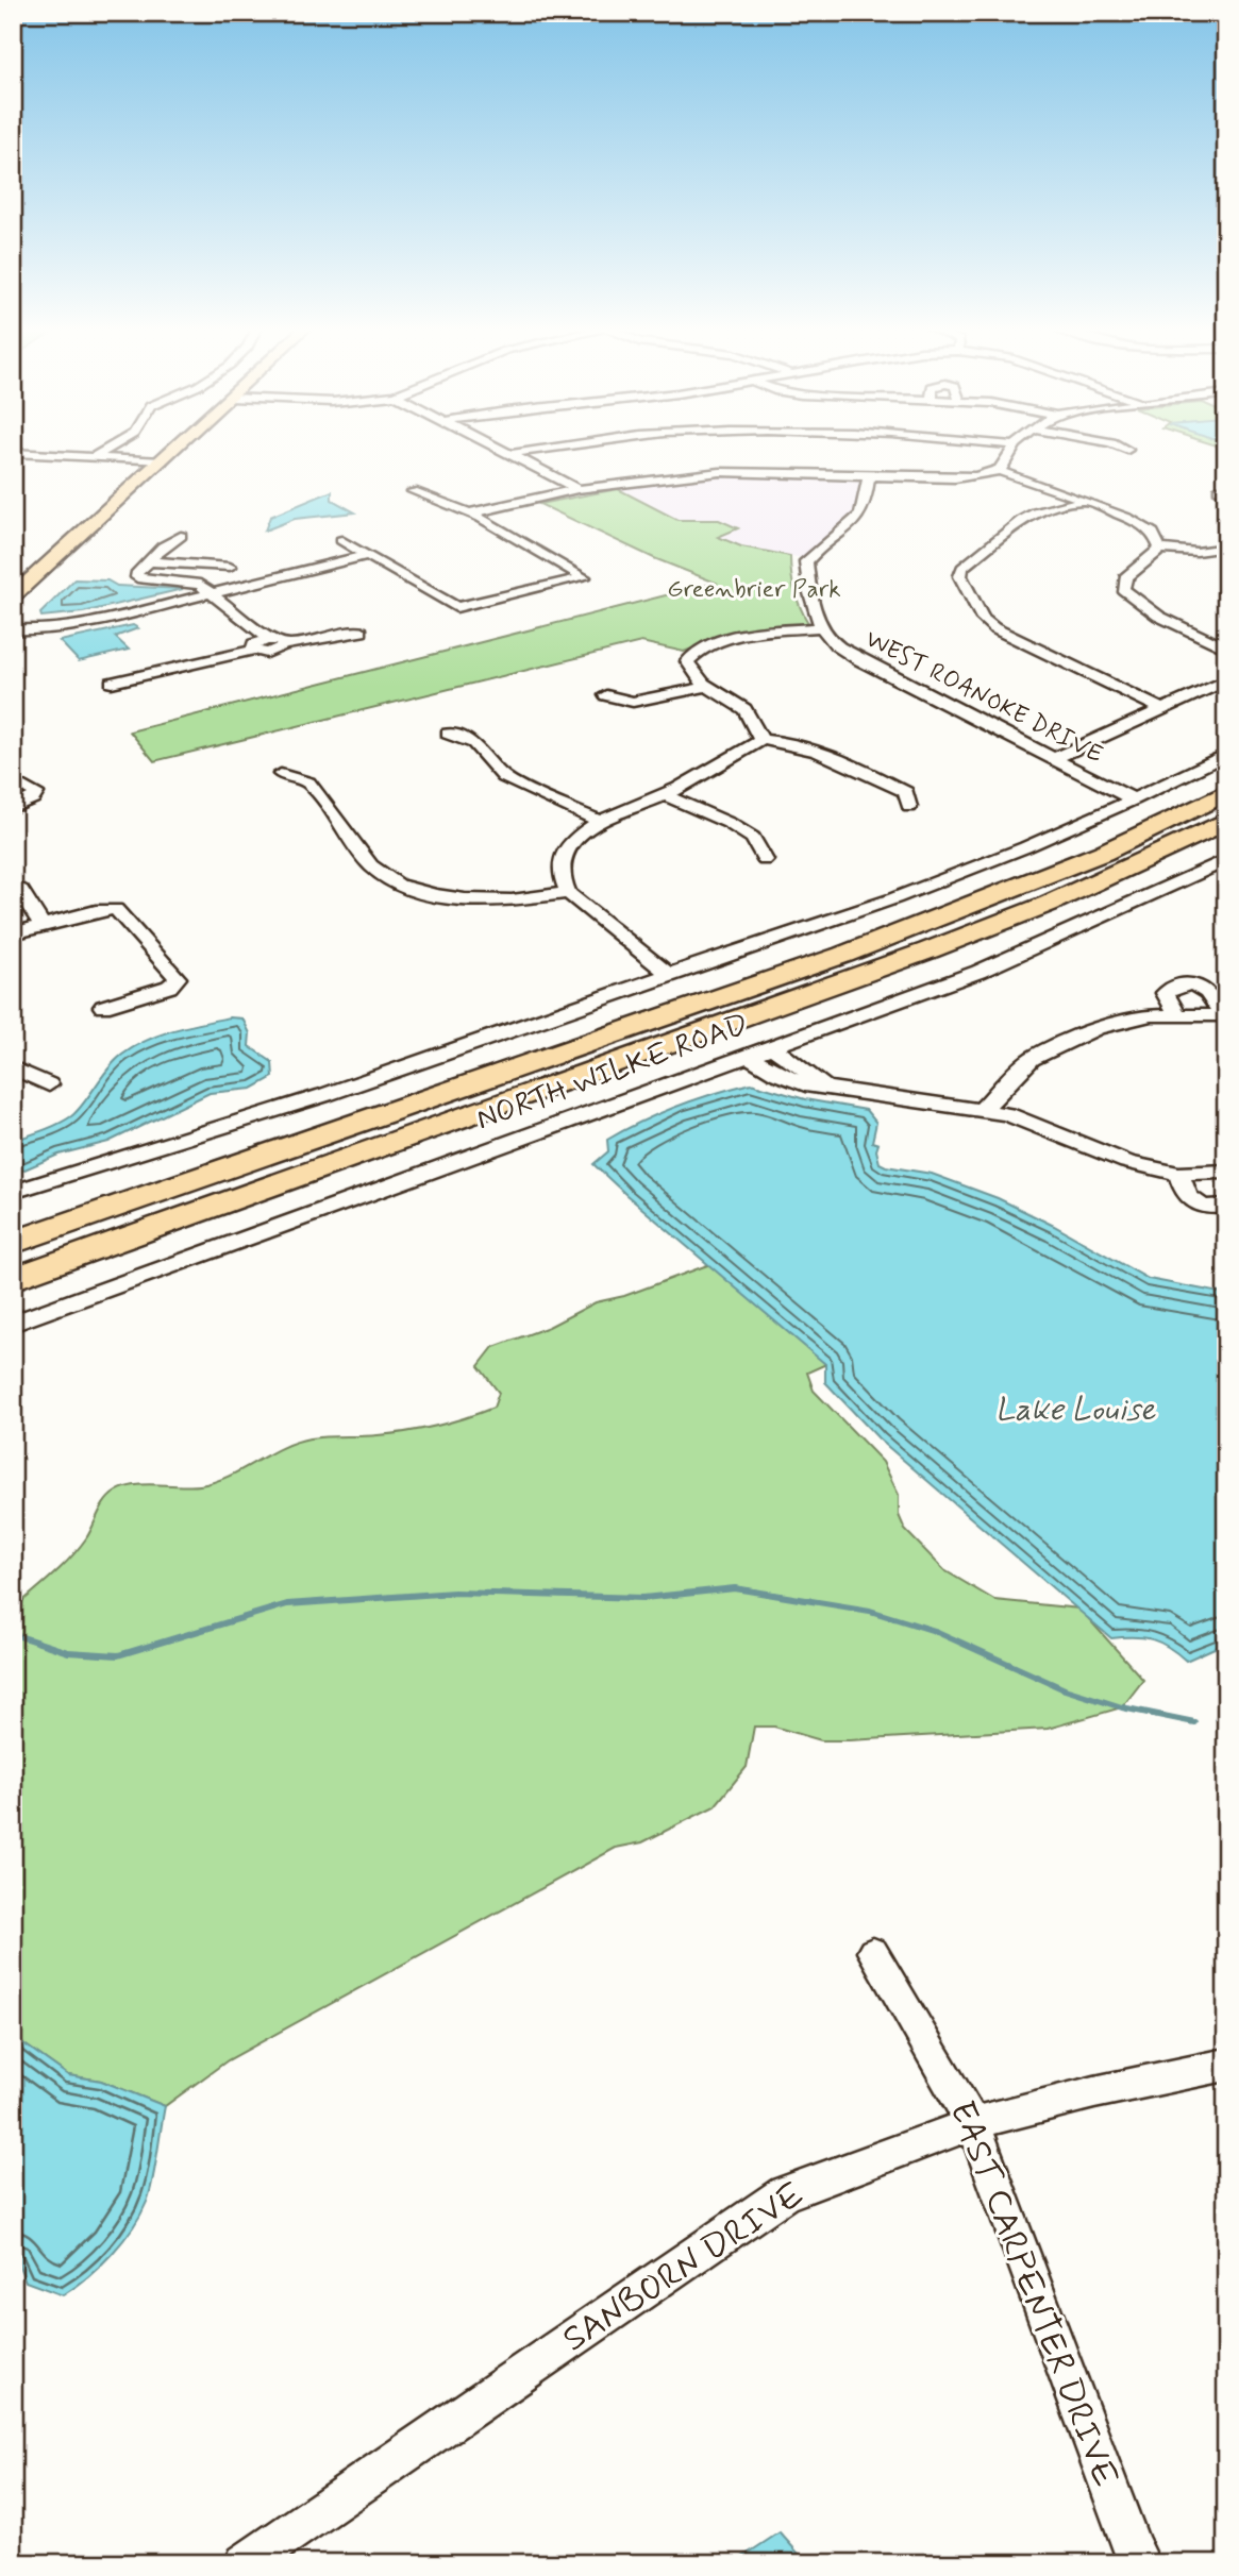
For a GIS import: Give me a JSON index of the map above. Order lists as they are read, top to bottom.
{
  "streets": {
    "street": [
      "WEST ROANOKE DRIVE",
      "NORTH WILKE ROAD",
      "SANBORN DRIVE",
      "EAST CARPENTER DRIVE"
    ]
  },
  "crossings": [
    ["SANBORN DRIVE", "EAST CARPENTER DRIVE"]
  ],
  "water": ["Lake Louise"],
  "parks": ["Greenbrier Park"]
}
